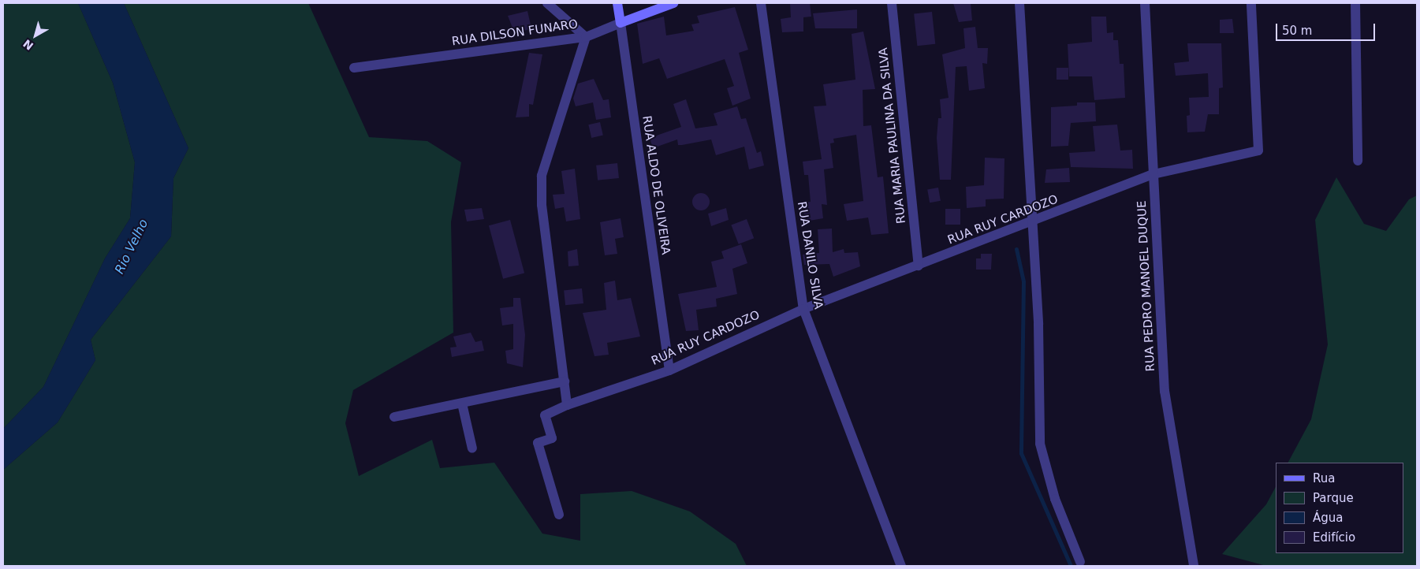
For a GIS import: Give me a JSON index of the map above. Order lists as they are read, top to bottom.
{
  "streets": {
    "street": [
      "RUA DILSON FUNARO",
      "RUA MARIA PAULINA DA SILVA",
      "RUA ALDO DE OLIVEIRA",
      "RUA RUY CARDOZO",
      "RUA DANILO SILVA",
      "RUA PEDRO MANOEL DUQUE"
    ]
  },
  "crossings": [
    ["RUA DILSON FUNARO", "RUA ALDO DE OLIVEIRA"],
    ["RUA MARIA PAULINA DA SILVA", "RUA RUY CARDOZO"],
    ["RUA ALDO DE OLIVEIRA", "RUA RUY CARDOZO"],
    ["RUA RUY CARDOZO", "RUA DANILO SILVA"],
    ["RUA RUY CARDOZO", "RUA PEDRO MANOEL DUQUE"]
  ],
  "water": ["Rio Velho"],
  "legend": [
    "Rua",
    "Parque",
    "Água",
    "Edifício"
  ],
  "scale_bar": "50 m",
  "north": "bottom left"
}
